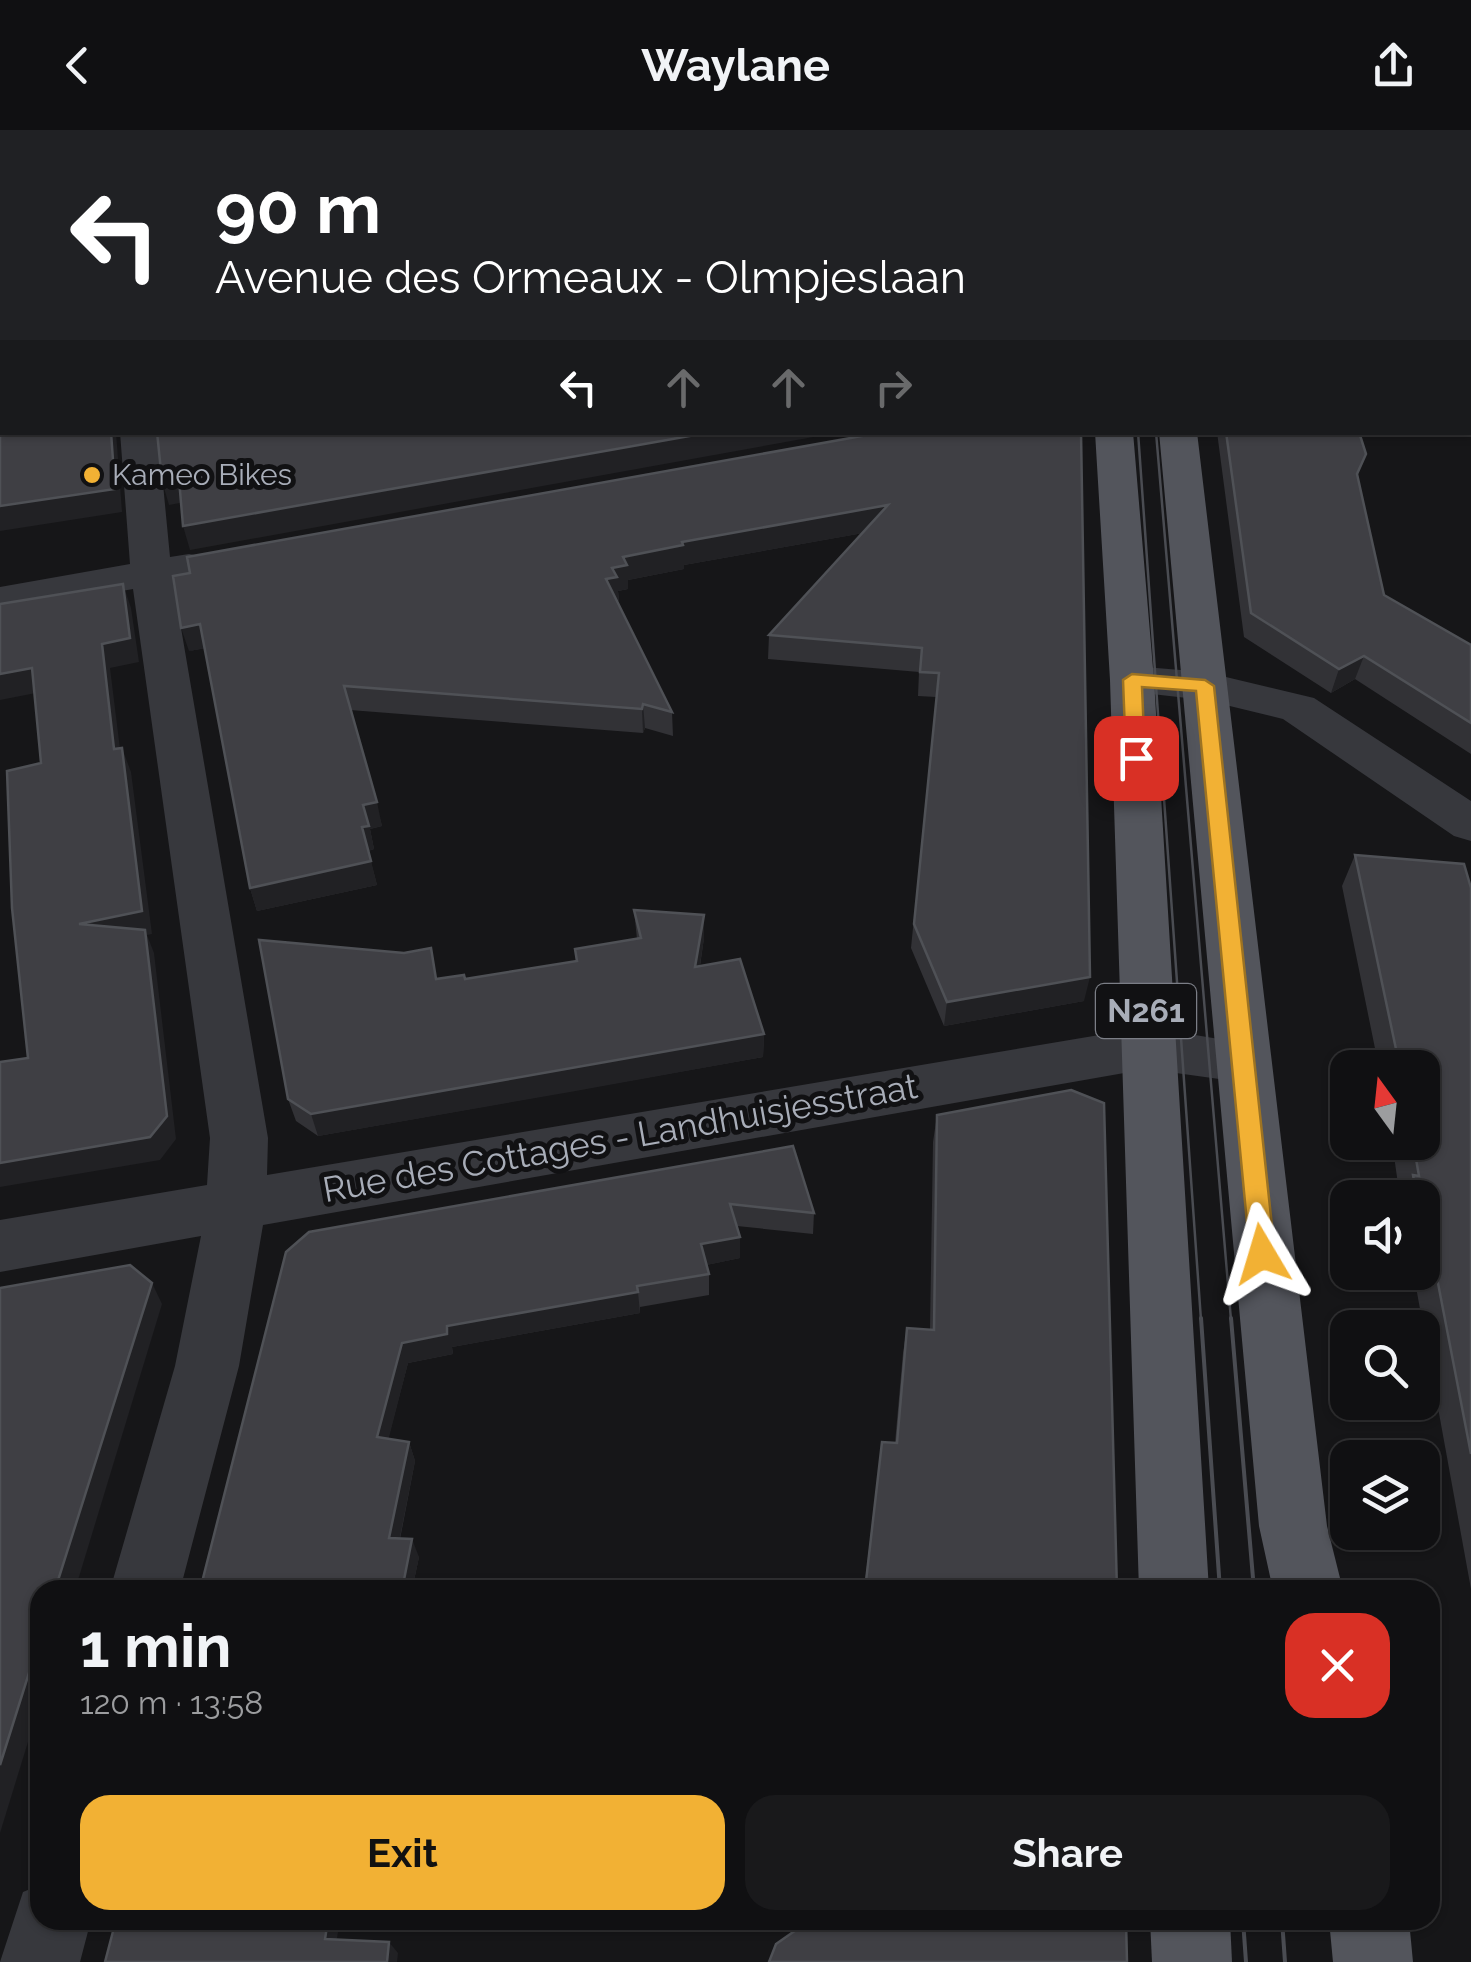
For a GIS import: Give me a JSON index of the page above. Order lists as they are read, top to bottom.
{
  "streets": {
    "main road": ["N261"],
    "street": ["Rue des Cottages - Landhuisjesstraat"]
  },
  "crossings": [
    ["N261", "Rue des Cottages - Landhuisjesstraat"]
  ],
  "places": ["Kameo Bikes"],
  "north": "top",
  "page": {
    "header": "Waylane",
    "turn": ["90 m", "Avenue des Ormeaux - Olmpjeslaan"],
    "heading": ["1 min", "120 m · 13:58"],
    "buttons": ["Exit", "Share"]
  }
}
